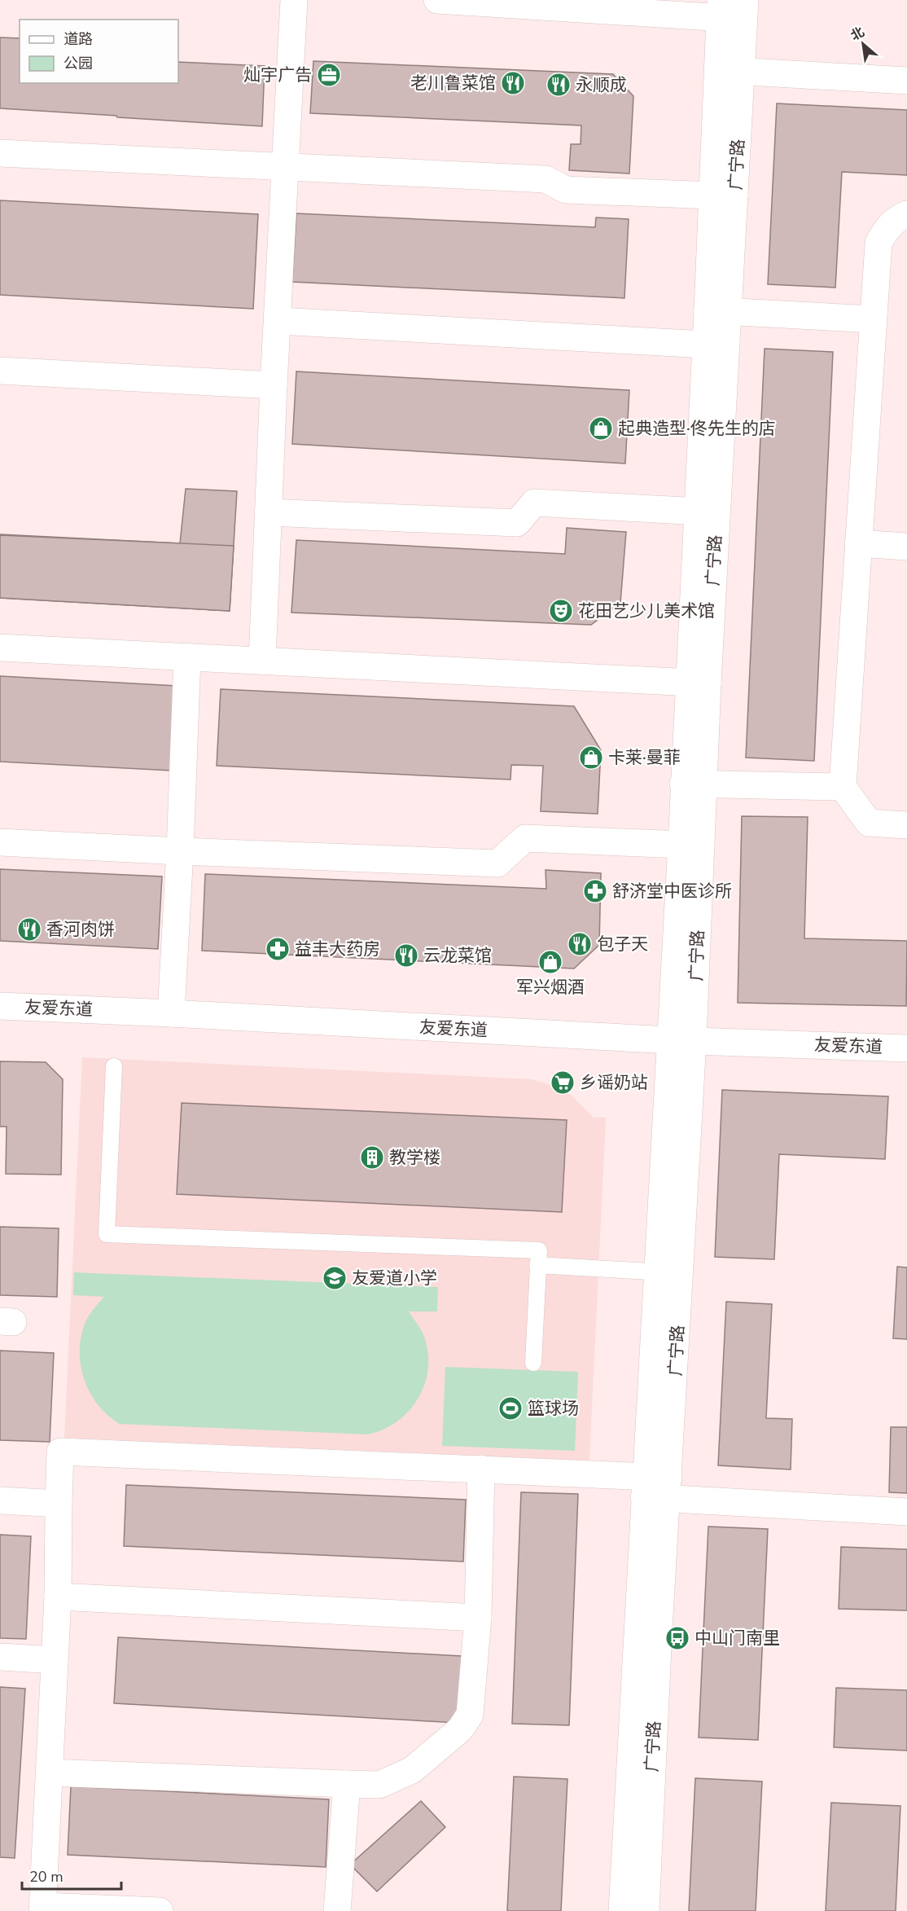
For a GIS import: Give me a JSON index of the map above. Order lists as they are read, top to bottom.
{
  "streets": {
    "street": ["广宁路", "友爱东道"]
  },
  "crossings": [
    ["广宁路", "友爱东道"]
  ],
  "places": {
    "office": ["灿宇广告"],
    "restaurant": [
      "老川鲁菜馆",
      "永顺成",
      "香河肉饼",
      "包子天",
      "云龙菜馆"
    ],
    "shop": ["起典造型·佟先生的店", "卡莱·曼菲", "军兴烟酒"],
    "theatre": ["花田艺少儿美术馆"],
    "pharmacy": ["舒济堂中医诊所", "益丰大药房"],
    "supermarket": ["乡谣奶站"],
    "building": ["教学楼"],
    "school or university": ["友爱道小学"],
    "sports": ["篮球场"],
    "bus stop": ["中山门南里"]
  },
  "legend": ["道路", "公园"],
  "scale_bar": "20 m",
  "north": "top left"
}
